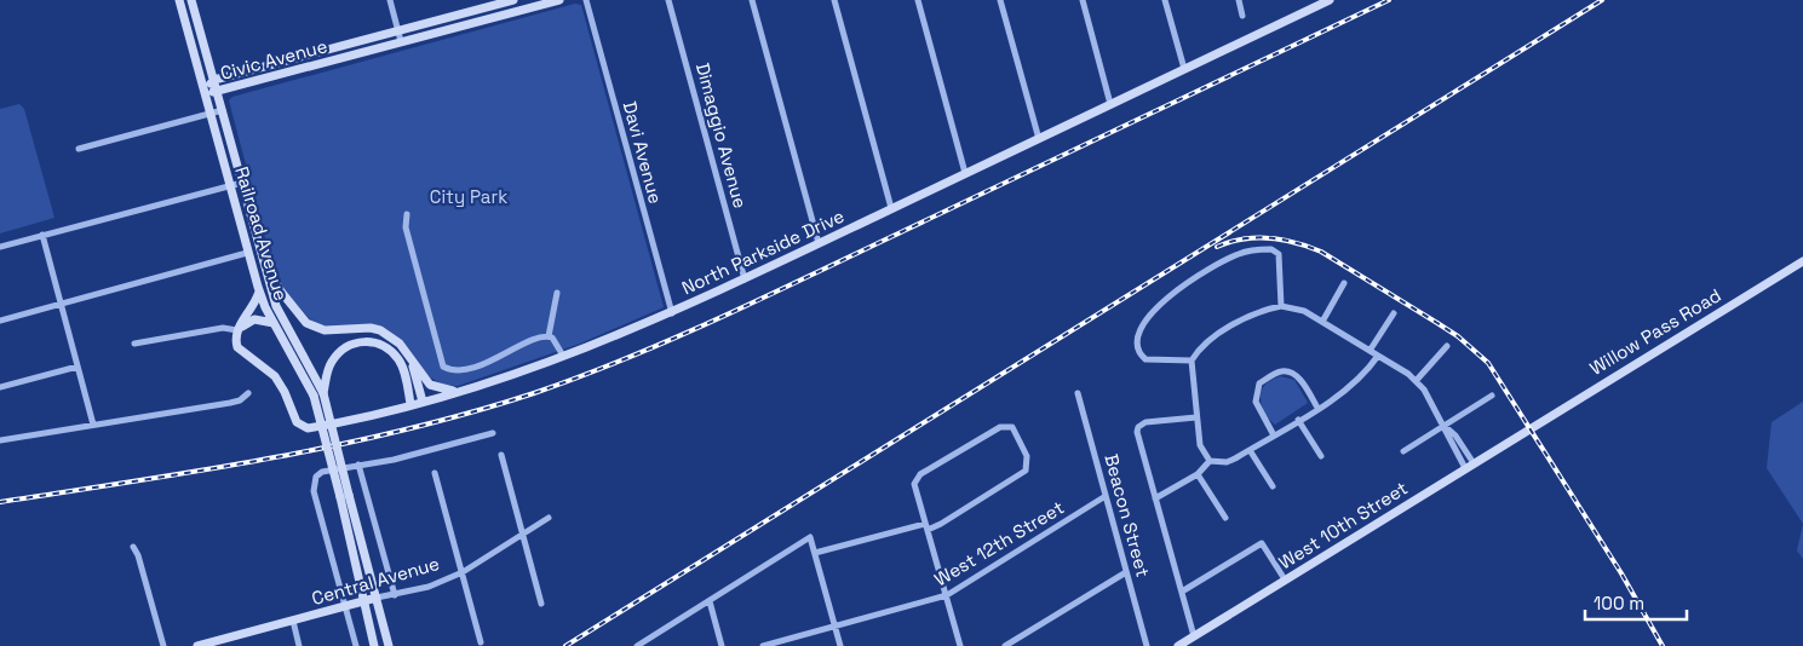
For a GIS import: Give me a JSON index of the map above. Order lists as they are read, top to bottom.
{
  "streets": {
    "main road": [
      "Civic Avenue",
      "Railroad Avenue",
      "North Parkside Drive",
      "Willow Pass Road",
      "West 10th Street",
      "Central Avenue"
    ],
    "street": [
      "Dimaggio Avenue",
      "Davi Avenue",
      "Beacon Street",
      "West 12th Street"
    ]
  },
  "crossings": [
    ["Civic Avenue", "Railroad Avenue"],
    ["Dimaggio Avenue", "North Parkside Drive"],
    ["Davi Avenue", "North Parkside Drive"],
    ["Railroad Avenue", "Central Avenue"],
    ["Willow Pass Road", "West 10th Street"],
    ["Beacon Street", "West 12th Street"]
  ],
  "parks": ["City Park"],
  "scale_bar": "100 m"
}
